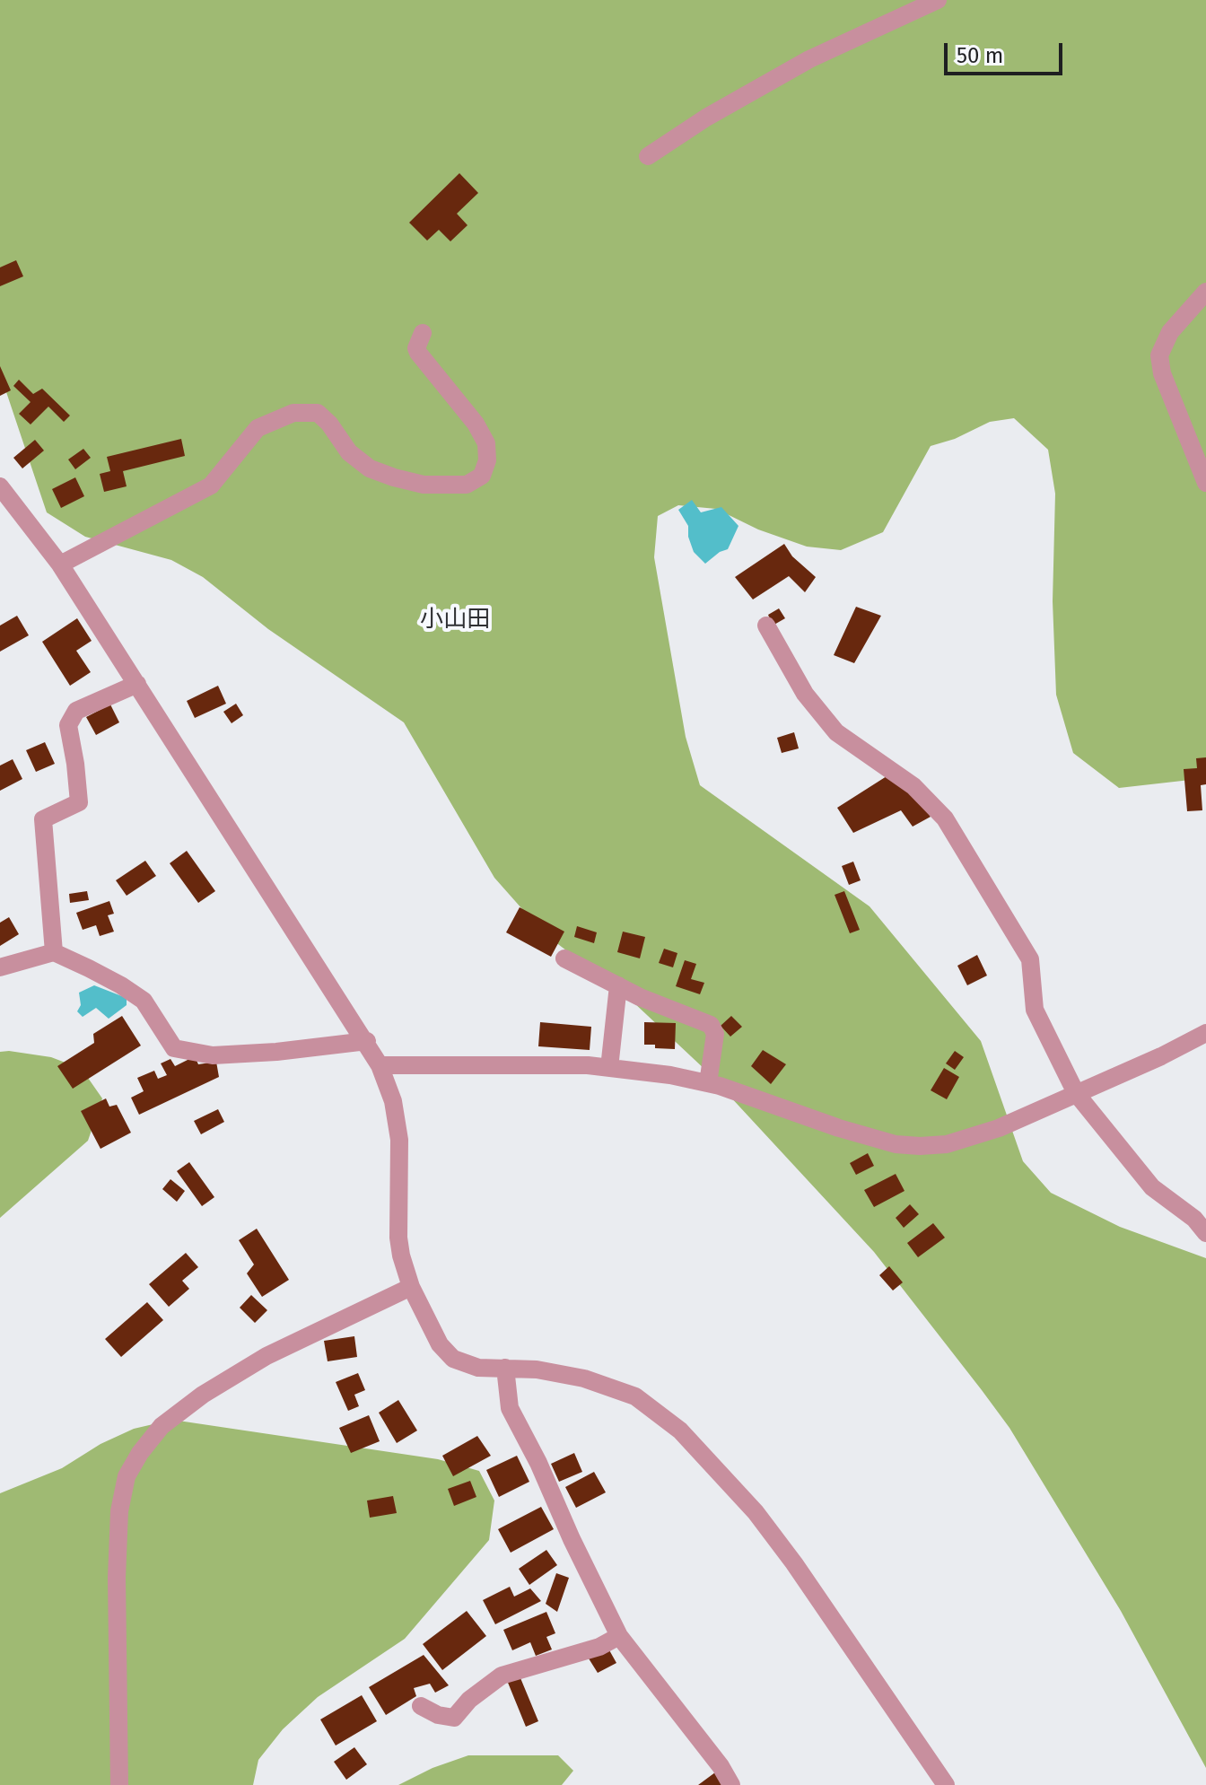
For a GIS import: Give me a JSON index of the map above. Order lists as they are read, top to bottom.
{
  "districts": ["小山田"],
  "scale_bar": "50 m"
}
